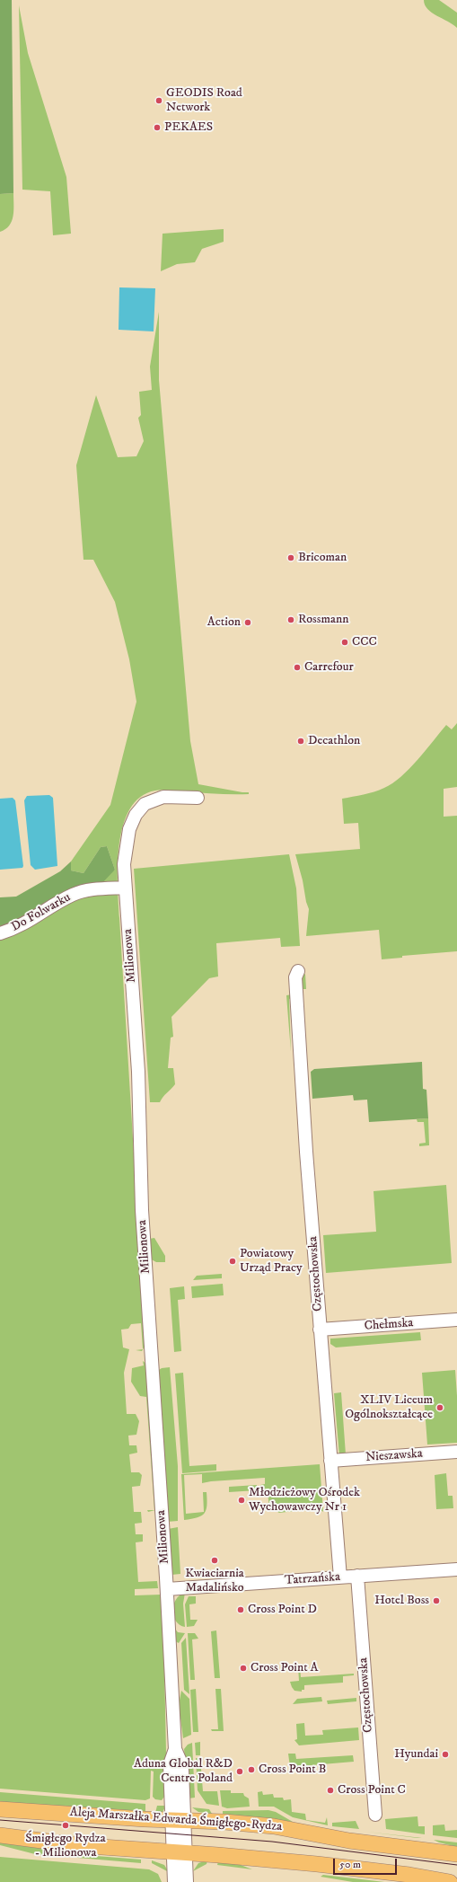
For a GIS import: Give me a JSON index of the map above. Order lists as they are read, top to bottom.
{
  "streets": {
    "main road": ["Aleja Marszałka Edwarda Śmigłego-Rydza"],
    "street": [
      "Do Folwarku",
      "Milionowa",
      "Częstochowska",
      "Chełmska",
      "Nieszawska",
      "Tatrzańska"
    ]
  },
  "crossings": [
    ["Do Folwarku", "Milionowa"],
    ["Milionowa", "Tatrzańska"],
    ["Milionowa", "Aleja Marszałka Edwarda Śmigłego-Rydza"],
    ["Częstochowska", "Chełmska"],
    ["Częstochowska", "Nieszawska"],
    ["Częstochowska", "Tatrzańska"]
  ],
  "places": [
    "GEODIS Road Network",
    "PEKAES",
    "Bricoman",
    "Rossmann",
    "Action",
    "CCC",
    "Carrefour",
    "Decathlon",
    "Powiatowy Urząd Pracy",
    "XLIV Liceum Ogólnokształcące",
    "Młodzieżowy Ośrodek Wychowawczy Nr 1",
    "Kwiaciarnia Madalińsko",
    "Hotel Boss",
    "Cross Point D",
    "Cross Point A",
    "Hyundai",
    "Cross Point B",
    "Aduna Global R&D Centre Poland",
    "Cross Point C",
    "Śmigłego Rydza - Milionowa"
  ],
  "scale_bar": "50 m"
}
